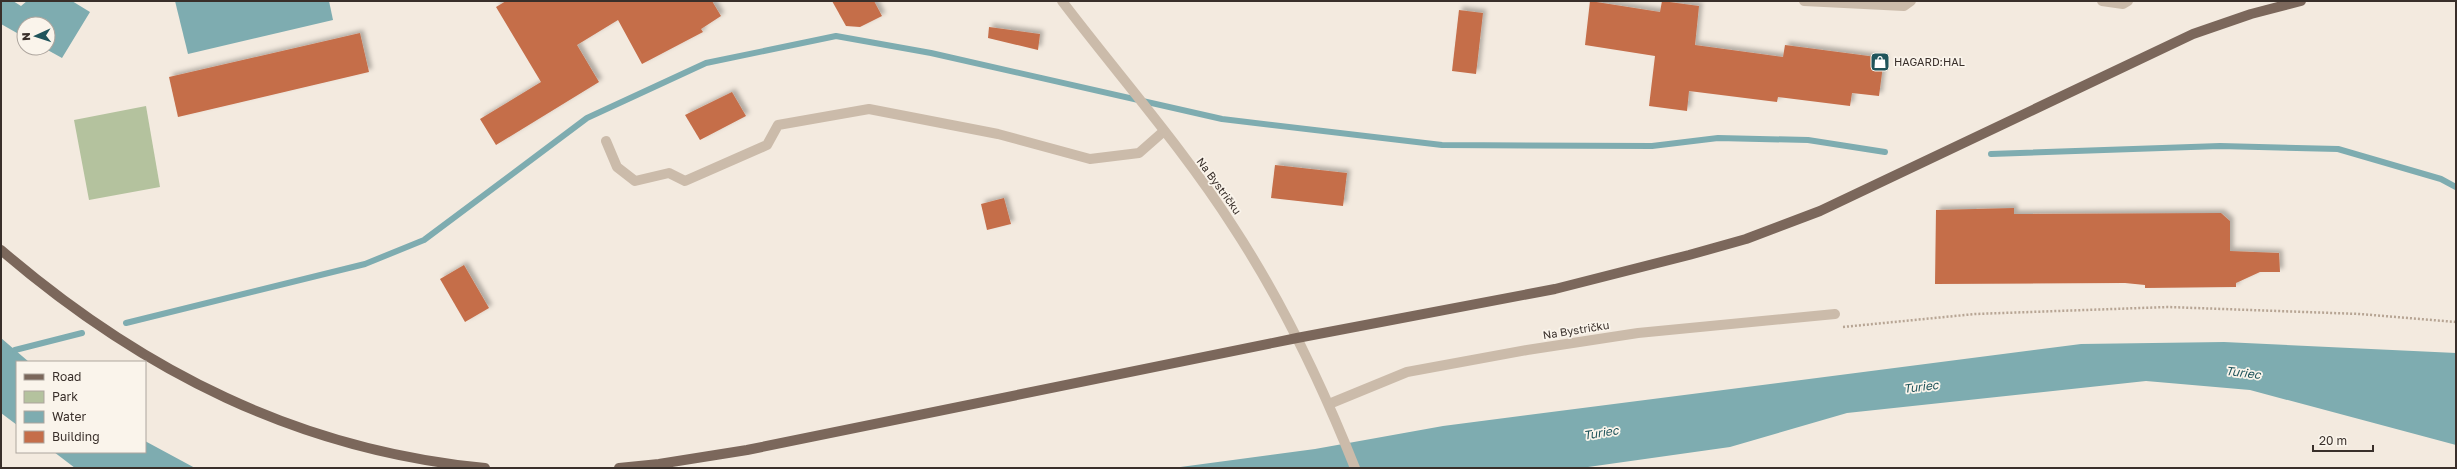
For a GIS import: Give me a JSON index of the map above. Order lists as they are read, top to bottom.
{
  "streets": {
    "street": ["Na Bystričku"]
  },
  "water": ["Turiec"],
  "places": {
    "shop": ["HAGARD:HAL"]
  },
  "legend": [
    "Road",
    "Park",
    "Water",
    "Building"
  ],
  "scale_bar": "20 m",
  "north": "left"
}
